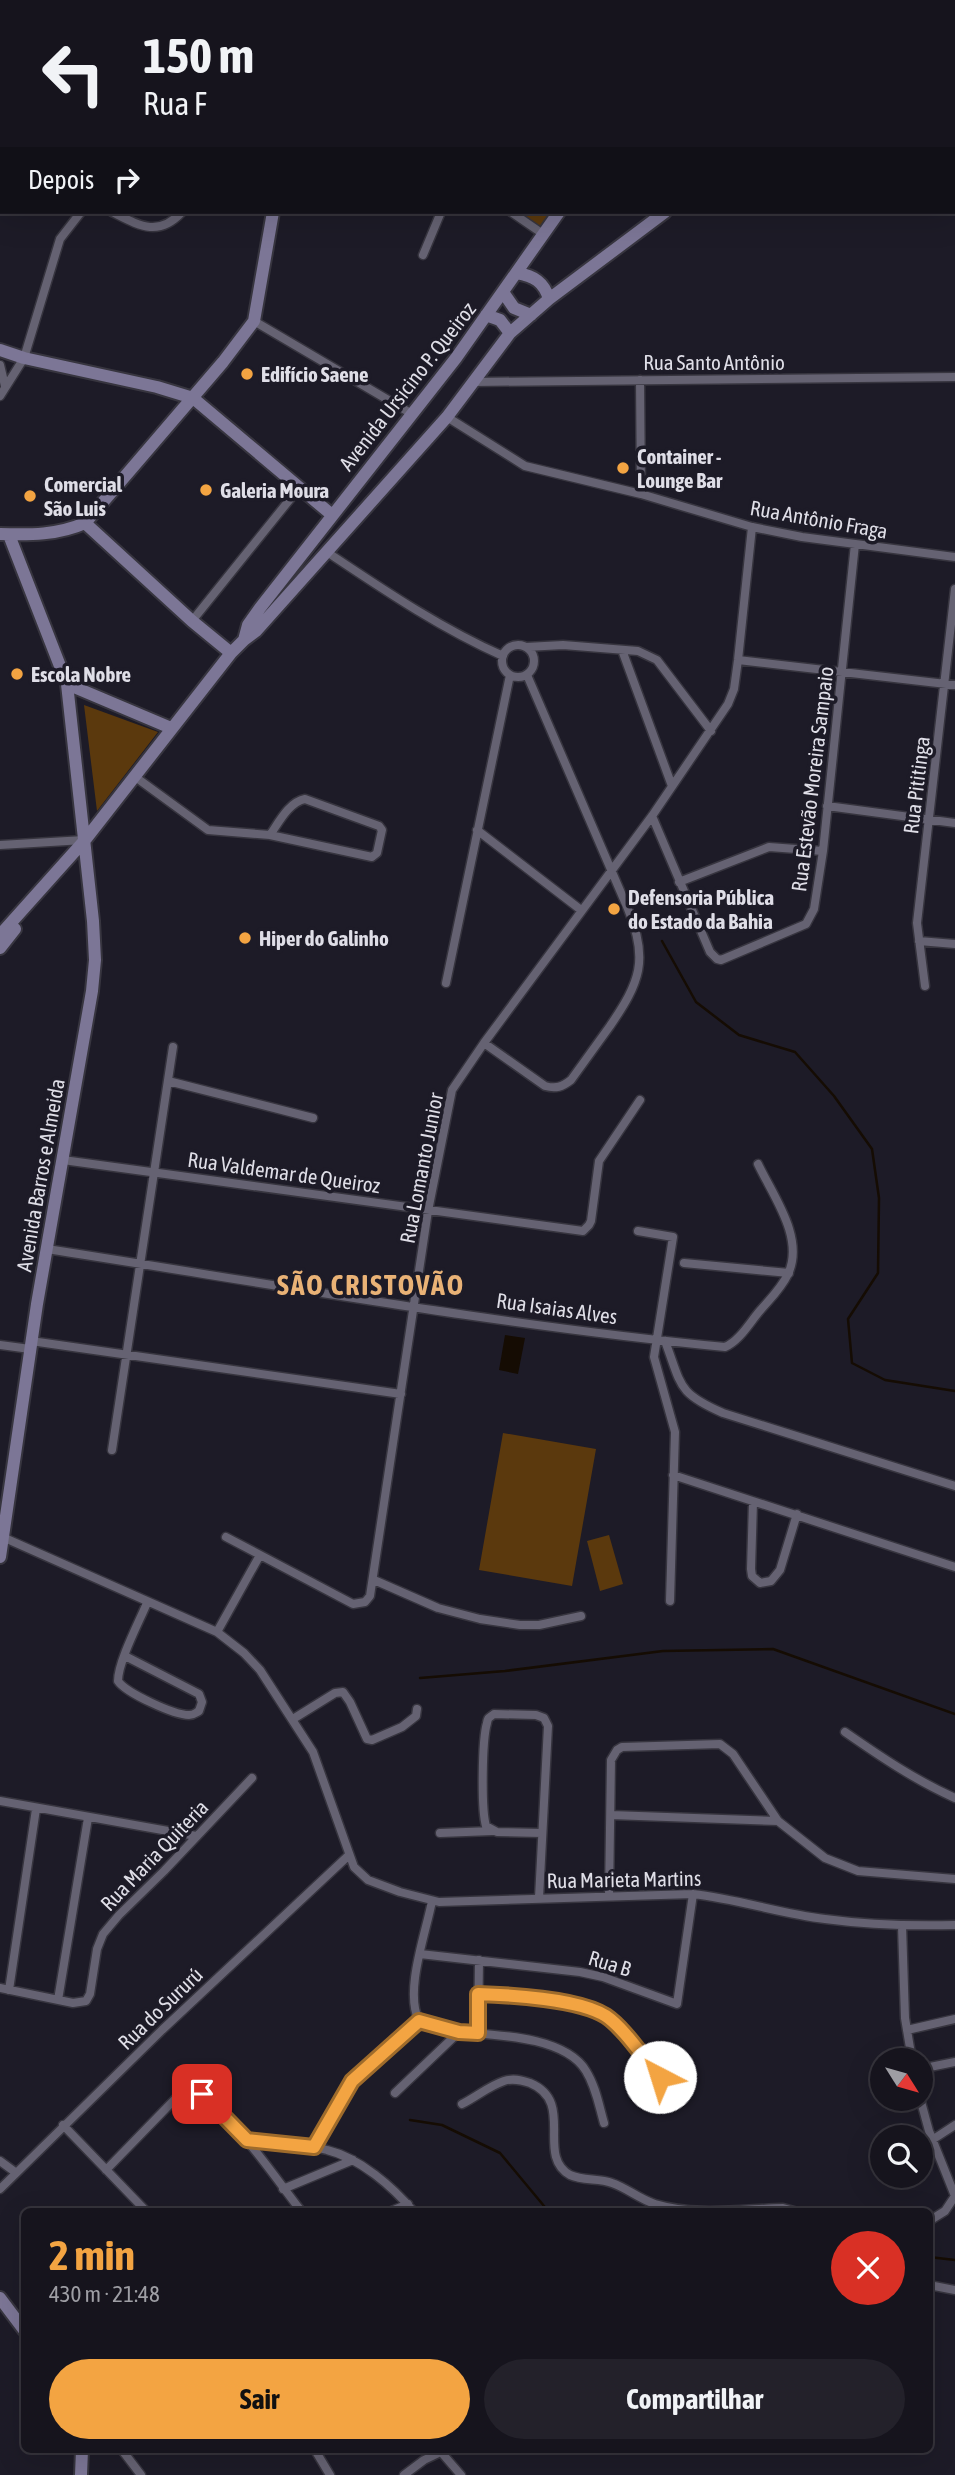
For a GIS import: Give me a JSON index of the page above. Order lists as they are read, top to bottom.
{
  "streets": {
    "street": [
      "Rua Santo Antônio",
      "Avenida Ursicino P. Queiroz",
      "Rua Antônio Fraga",
      "Rua Estevão Moreira Sampaio",
      "Rua Pititinga",
      "Rua Lomanto Junior",
      "Rua Valdemar de Queiroz",
      "Avenida Barros e Almeida",
      "Rua Isaias Alves",
      "Rua Maria Quiteria",
      "Rua Marieta Martins",
      "Rua B",
      "Rua do Sururú"
    ]
  },
  "crossings": [
    ["Rua Santo Antônio", "Avenida Ursicino P. Queiroz"],
    ["Avenida Ursicino P. Queiroz", "Rua Antônio Fraga"],
    ["Rua Antônio Fraga", "Rua Estevão Moreira Sampaio"],
    ["Rua Lomanto Junior", "Rua Valdemar de Queiroz"],
    ["Rua Lomanto Junior", "Rua Isaias Alves"],
    ["Rua Valdemar de Queiroz", "Avenida Barros e Almeida"],
    ["Avenida Barros e Almeida", "Rua Isaias Alves"],
    ["Rua Marieta Martins", "Rua B"],
    ["Rua Marieta Martins", "Rua do Sururú"]
  ],
  "districts": ["SÃO CRISTOVÃO"],
  "places": [
    "Edifício Saene",
    "Container - Lounge Bar",
    "Galeria Moura",
    "Comercial São Luis",
    "Escola Nobre",
    "Defensoria Pública do Estado da Bahia",
    "Hiper do Galinho"
  ],
  "north": "bottom right",
  "page": {
    "turn": ["150 m", "Rua F"],
    "then": "Depois",
    "heading": ["2 min", "430 m · 21:48"],
    "buttons": ["Sair", "Compartilhar"]
  }
}
